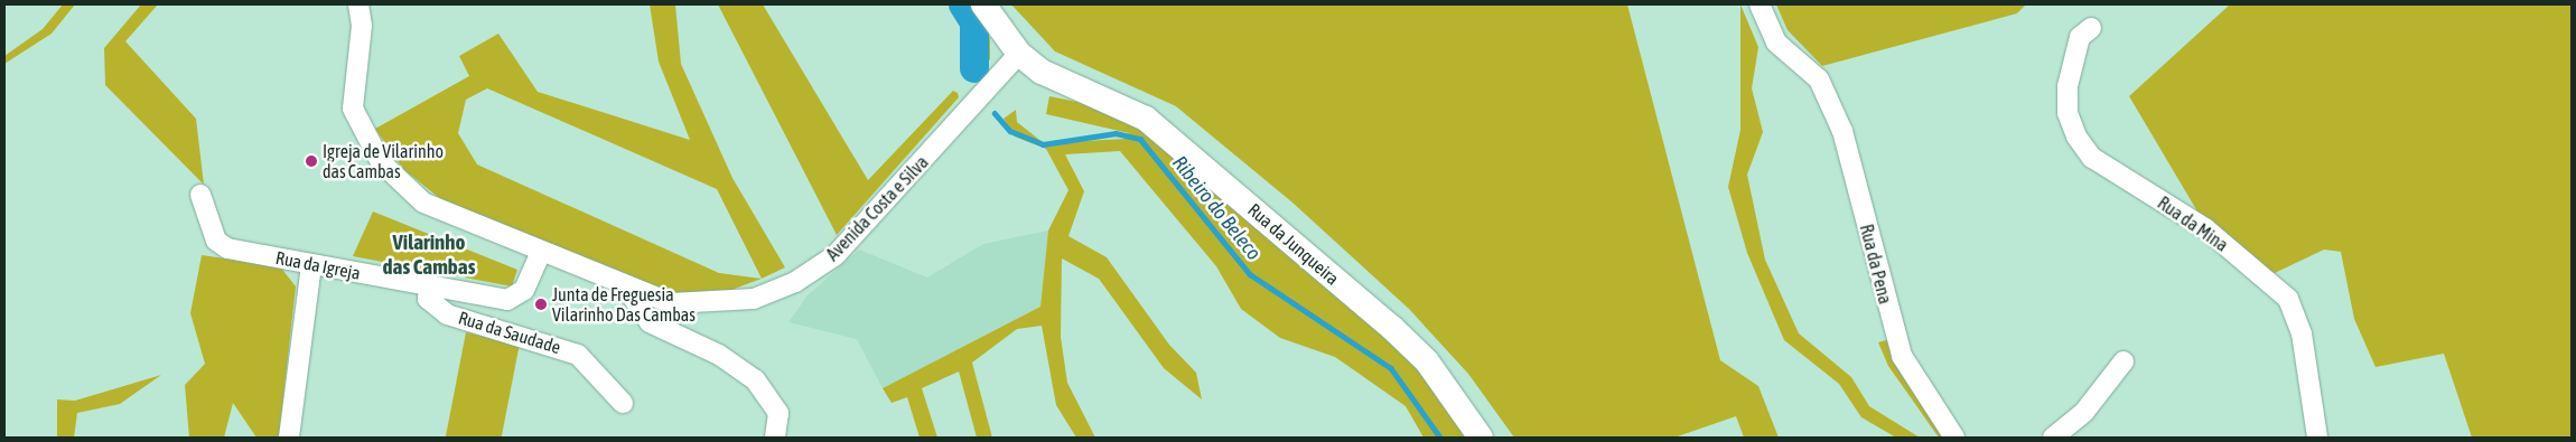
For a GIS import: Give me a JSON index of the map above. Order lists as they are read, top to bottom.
{
  "streets": {
    "main road": ["Rua da Junqueira"],
    "street": [
      "Avenida Costa e Silva",
      "Rua da Mina",
      "Rua da Pena",
      "Rua da Igreja",
      "Rua da Saudade"
    ]
  },
  "crossings": [
    ["Avenida Costa e Silva", "Rua da Junqueira"],
    ["Avenida Costa e Silva", "Rua da Igreja"],
    ["Rua da Igreja", "Rua da Saudade"]
  ],
  "districts": ["Vilarinho das Cambas"],
  "water": ["Ribeiro do Beleco"],
  "places": ["Igreja de Vilarinho das Cambas", "Junta de Freguesia Vilarinho Das Cambas"]
}
